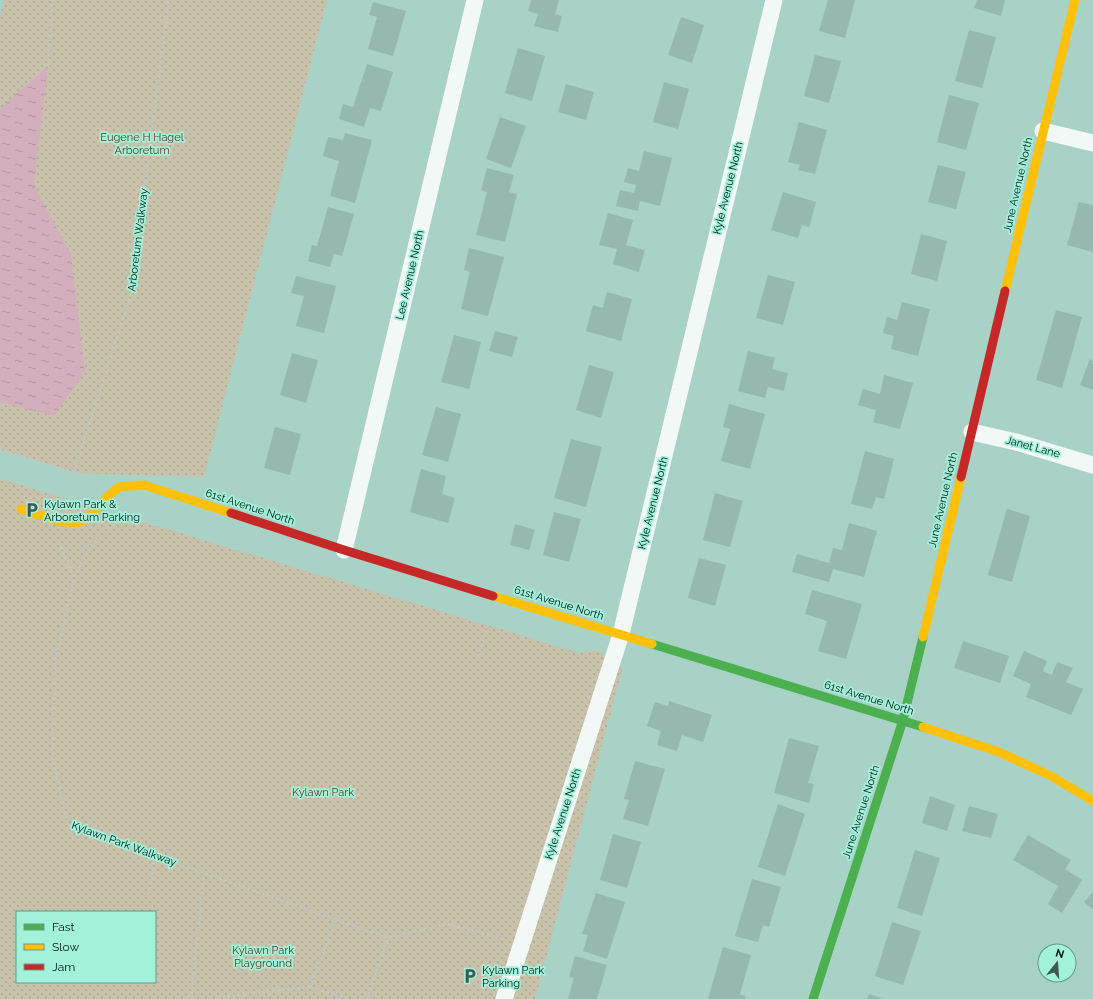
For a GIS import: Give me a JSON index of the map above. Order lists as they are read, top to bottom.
{
  "streets": {
    "street": [
      "June Avenue North",
      "Kyle Avenue North",
      "Lee Avenue North",
      "Janet Lane",
      "61st Avenue North"
    ],
    "path": ["Arboretum Walkway", "Kylawn Park Walkway"]
  },
  "crossings": [
    ["June Avenue North", "Janet Lane"],
    ["June Avenue North", "61st Avenue North"],
    ["Kyle Avenue North", "61st Avenue North"],
    ["Lee Avenue North", "61st Avenue North"]
  ],
  "parks": ["Eugene H Hagel Arboretum", "Kylawn Park", "Kylawn Park Playground"],
  "places": {
    "parking": ["Kylawn Park & Arboretum Parking", "Kylawn Park Parking"]
  },
  "legend": ["Fast", "Slow", "Jam"],
  "north": "top"
}
